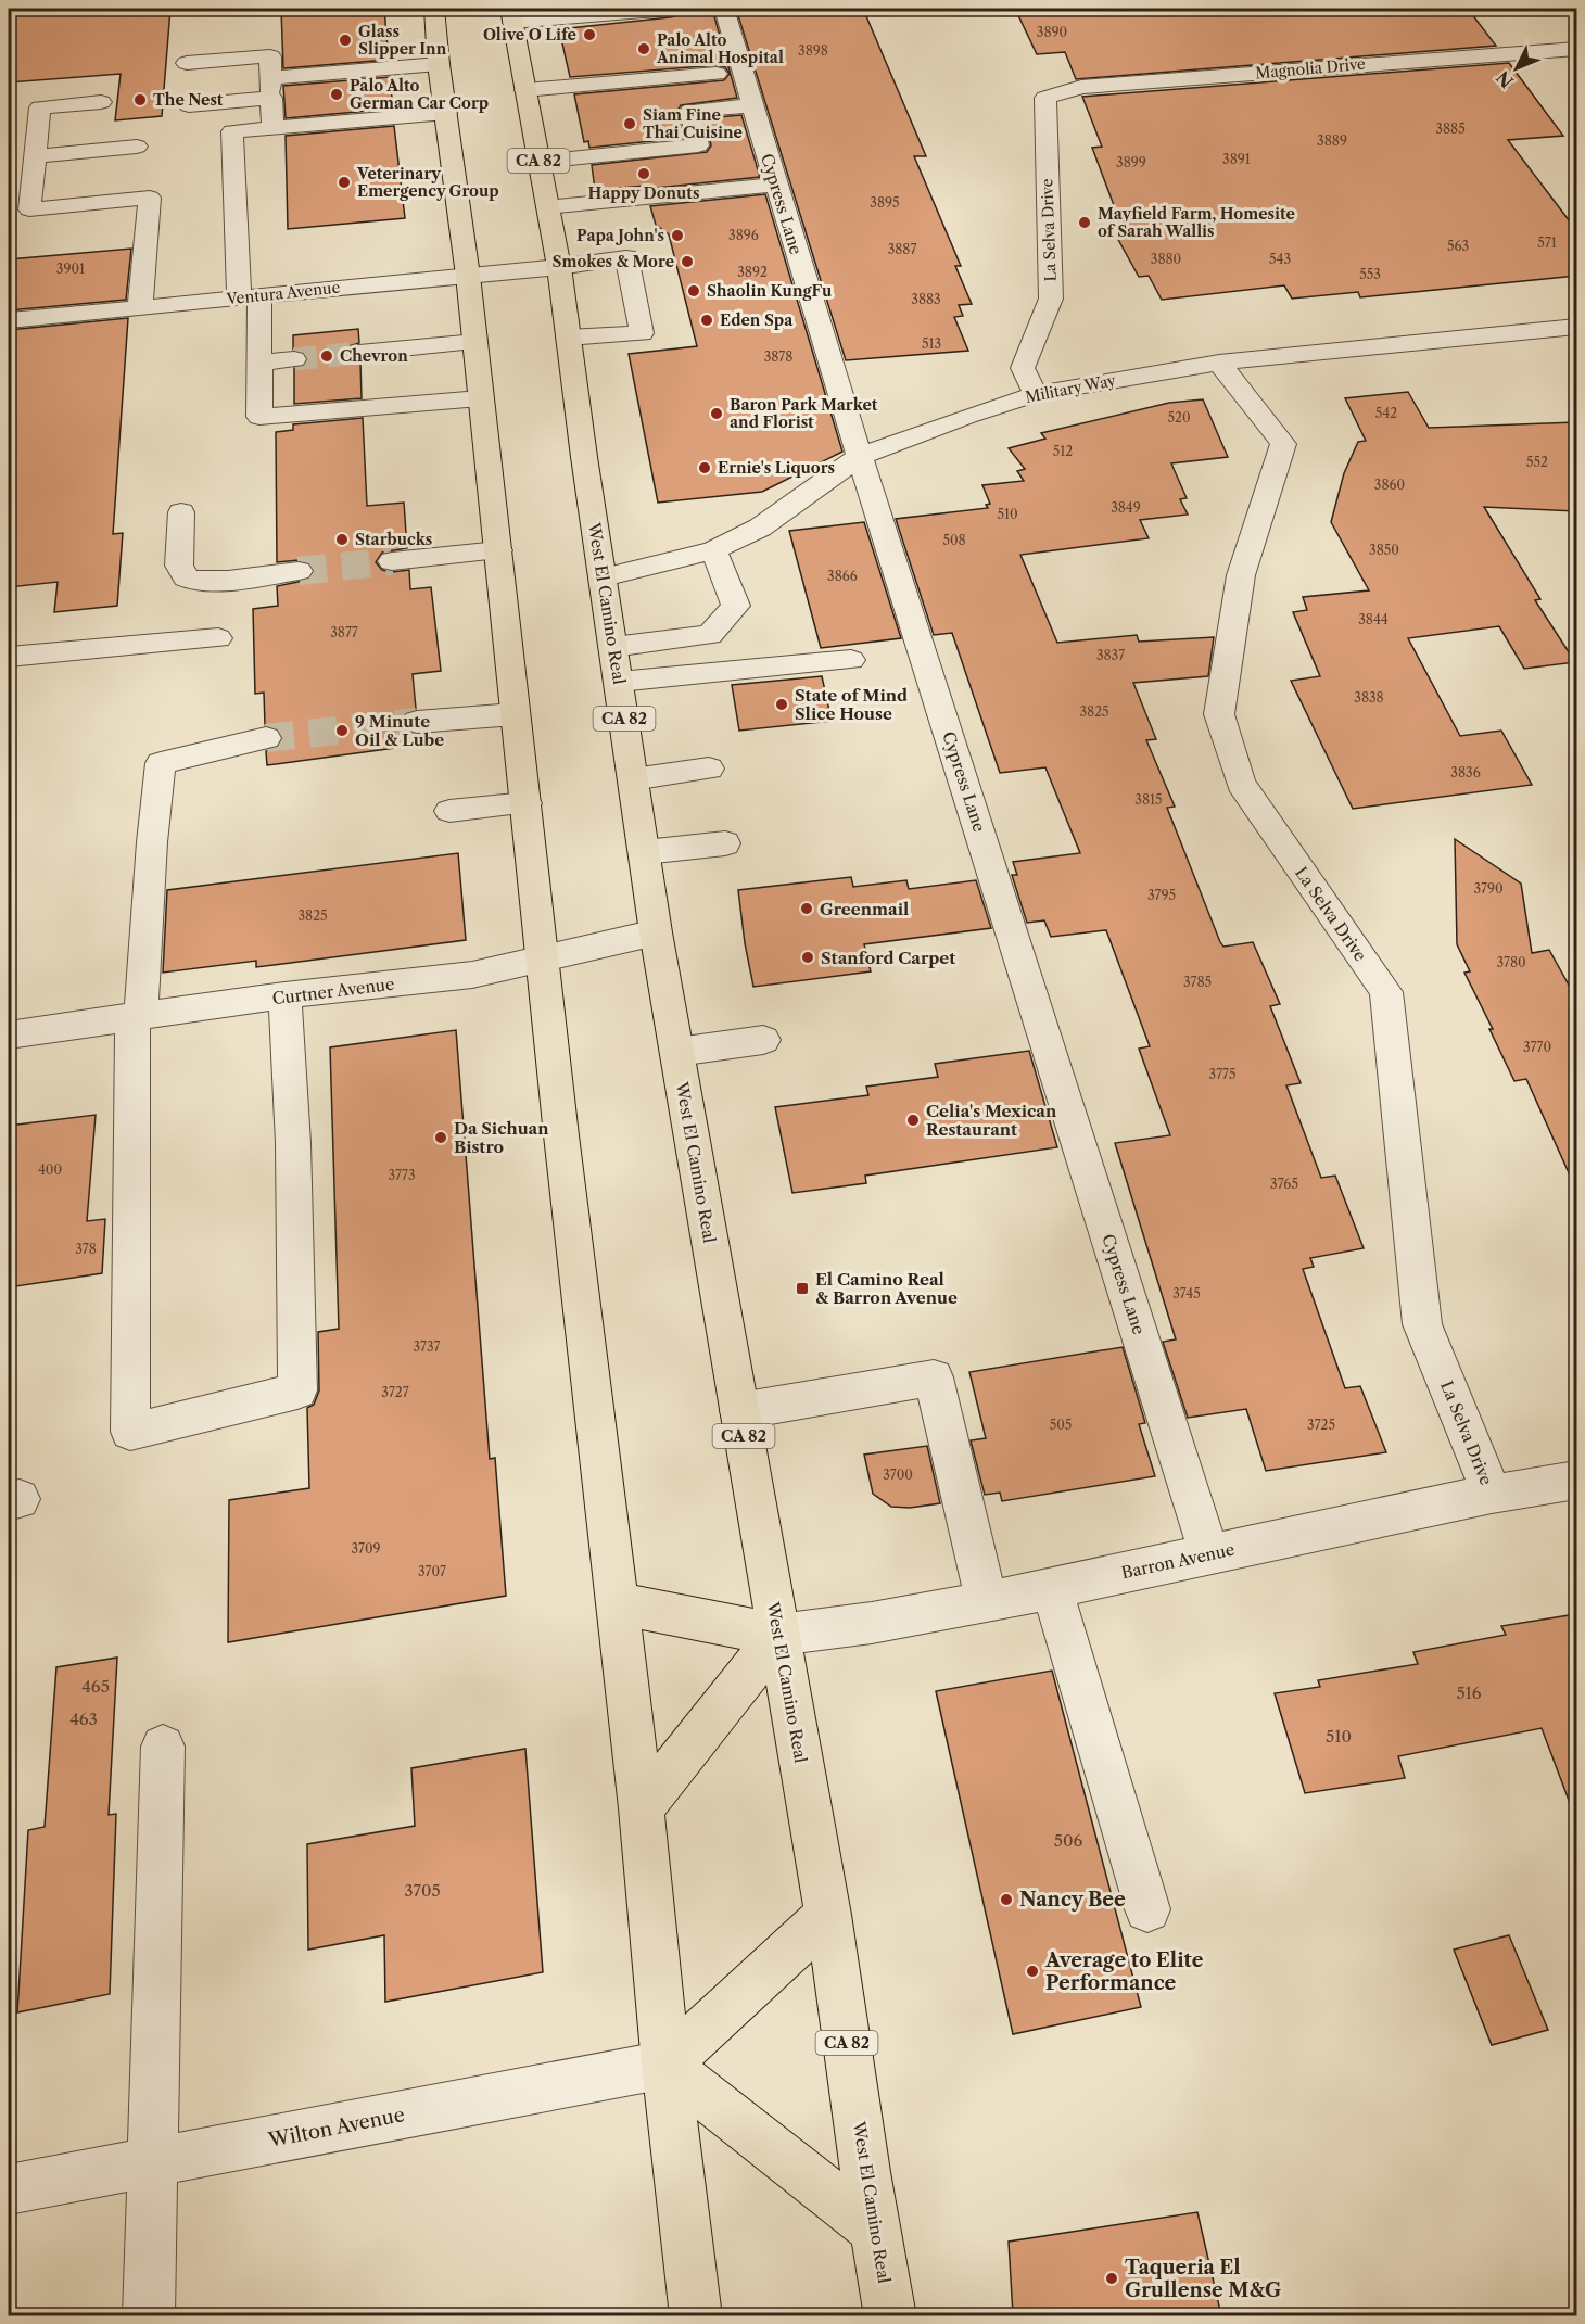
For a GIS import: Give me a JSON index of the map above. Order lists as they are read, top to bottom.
{
  "streets": {
    "main road": ["CA 82", "West El Camino Real"],
    "street": [
      "Magnolia Drive",
      "Cypress Lane",
      "La Selva Drive",
      "Ventura Avenue",
      "Military Way",
      "Curtner Avenue",
      "Barron Avenue",
      "Wilton Avenue"
    ]
  },
  "crossings": [
    ["Magnolia Drive", "La Selva Drive"],
    ["Cypress Lane", "Military Way"],
    ["Cypress Lane", "Barron Avenue"],
    ["La Selva Drive", "Military Way"],
    ["La Selva Drive", "Barron Avenue"],
    ["Ventura Avenue", "West El Camino Real"],
    ["Military Way", "West El Camino Real"],
    ["West El Camino Real", "Curtner Avenue"],
    ["West El Camino Real", "Barron Avenue"]
  ],
  "places": {
    "other": [
      "Olive O Life",
      "Glass Slipper Inn",
      "Palo Alto Animal Hospital",
      "Palo Alto German Car Corp",
      "The Nest",
      "Siam Fine Thai Cuisine",
      "Happy Donuts",
      "Veterinary Emergency Group",
      "Mayfield Farm, Homesite of Sarah Wallis",
      "Papa John's",
      "Smokes & More",
      "Shaolin KungFu",
      "Eden Spa",
      "Chevron",
      "Baron Park Market and Florist",
      "Ernie's Liquors",
      "Starbucks",
      "State of Mind Slice House",
      "9 Minute Oil & Lube",
      "Greenmail",
      "Stanford Carpet",
      "Celia's Mexican Restaurant",
      "Da Sichuan Bistro",
      "Nancy Bee",
      "Average to Elite Performance",
      "Taqueria El Grullense M&G"
    ],
    "transit": ["El Camino Real & Barron Avenue"]
  },
  "house_numbers": [
    "3890",
    "3898",
    "3885",
    "3889",
    "3891",
    "3899",
    "3895",
    "3896",
    "571",
    "563",
    "3887",
    "3880",
    "543",
    "3901",
    "3892",
    "553",
    "3883",
    "513",
    "3878",
    "542",
    "520",
    "512",
    "552",
    "3860",
    "3849",
    "510",
    "508",
    "3850",
    "3866",
    "3844",
    "3877",
    "3837",
    "3838",
    "3825",
    "3836",
    "3815",
    "3790",
    "3795",
    "3825",
    "3780",
    "3785",
    "3770",
    "3775",
    "400",
    "3773",
    "3765",
    "378",
    "3745",
    "3737",
    "3727",
    "505",
    "3725",
    "3700",
    "3709",
    "3707",
    "465",
    "516",
    "463",
    "510",
    "506",
    "3705"
  ],
  "north": "bottom left"
}
